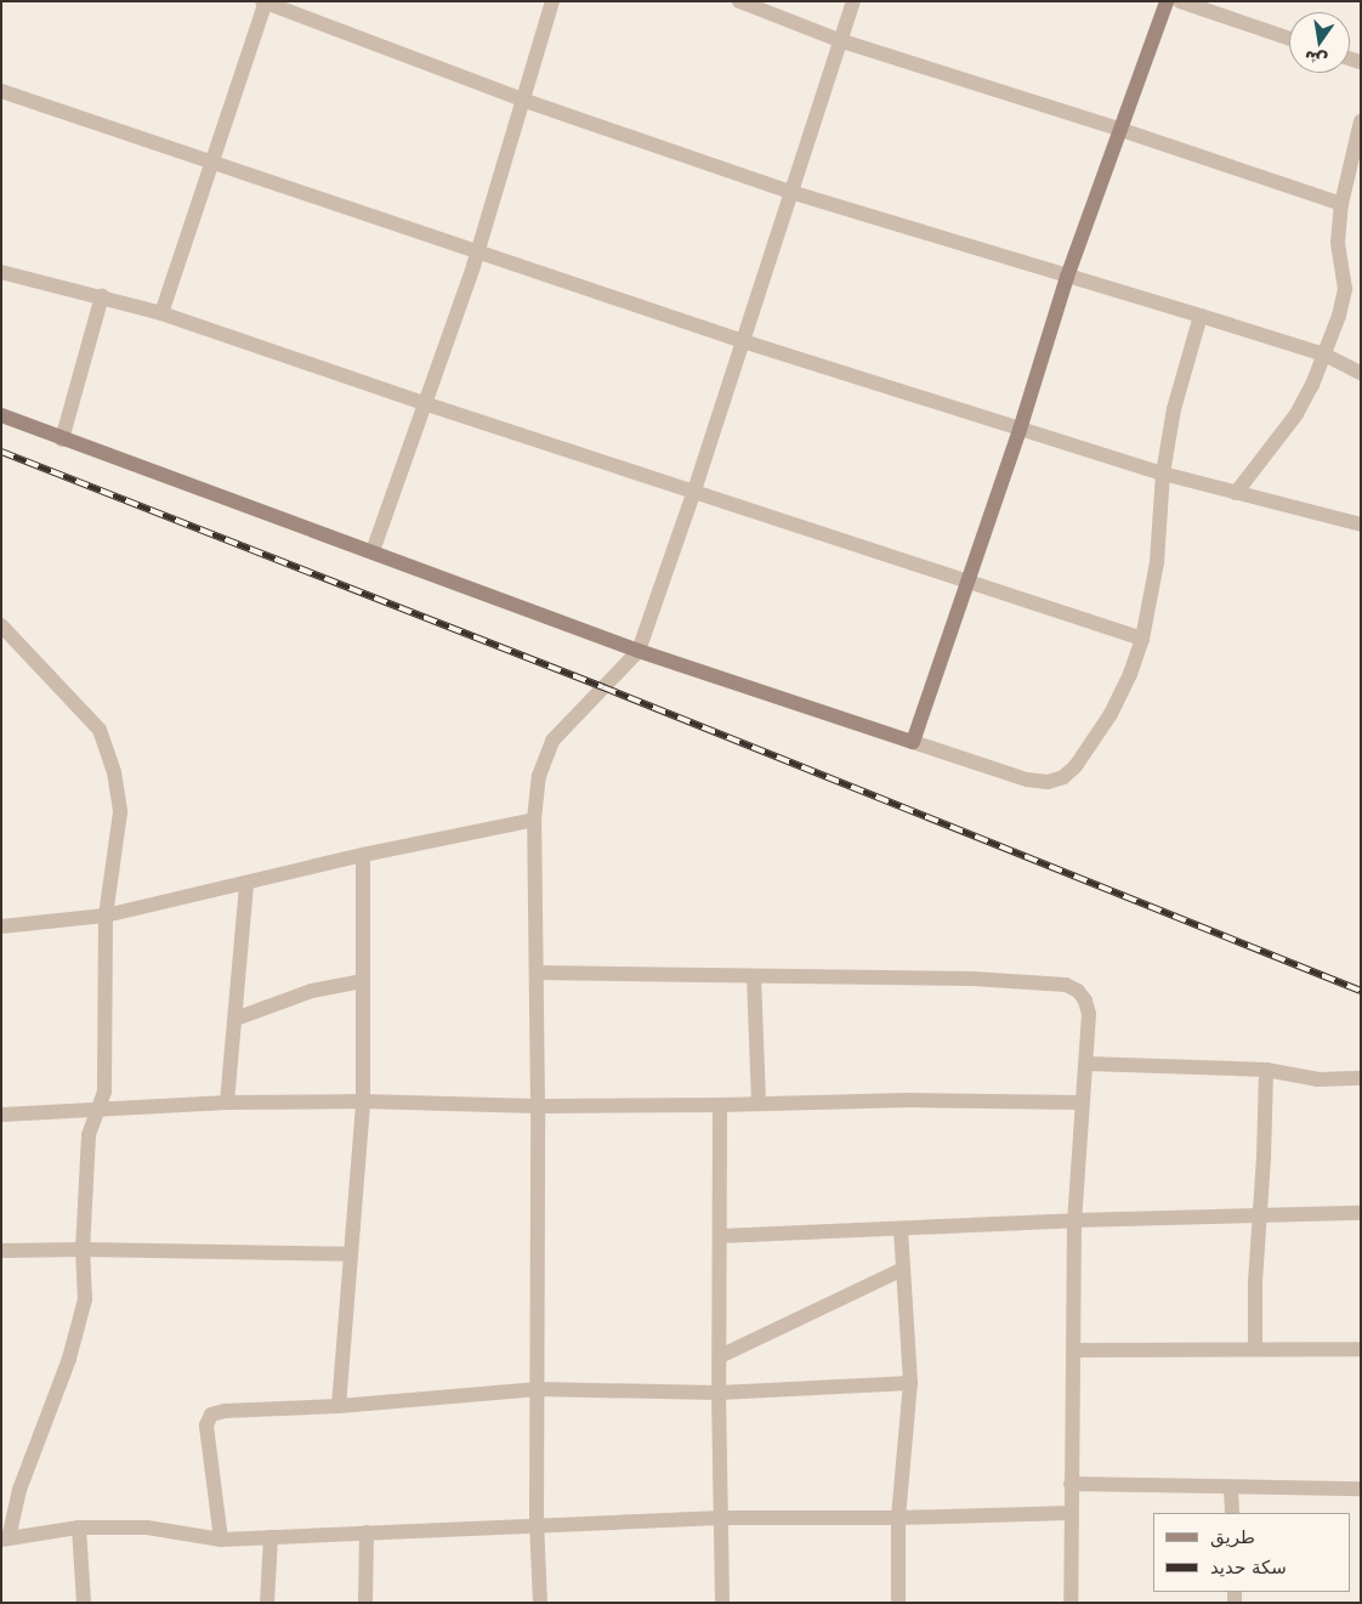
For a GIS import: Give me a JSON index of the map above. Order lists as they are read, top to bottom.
{
  "legend": ["طريق", "سكة حديد"],
  "north": "bottom"
}
